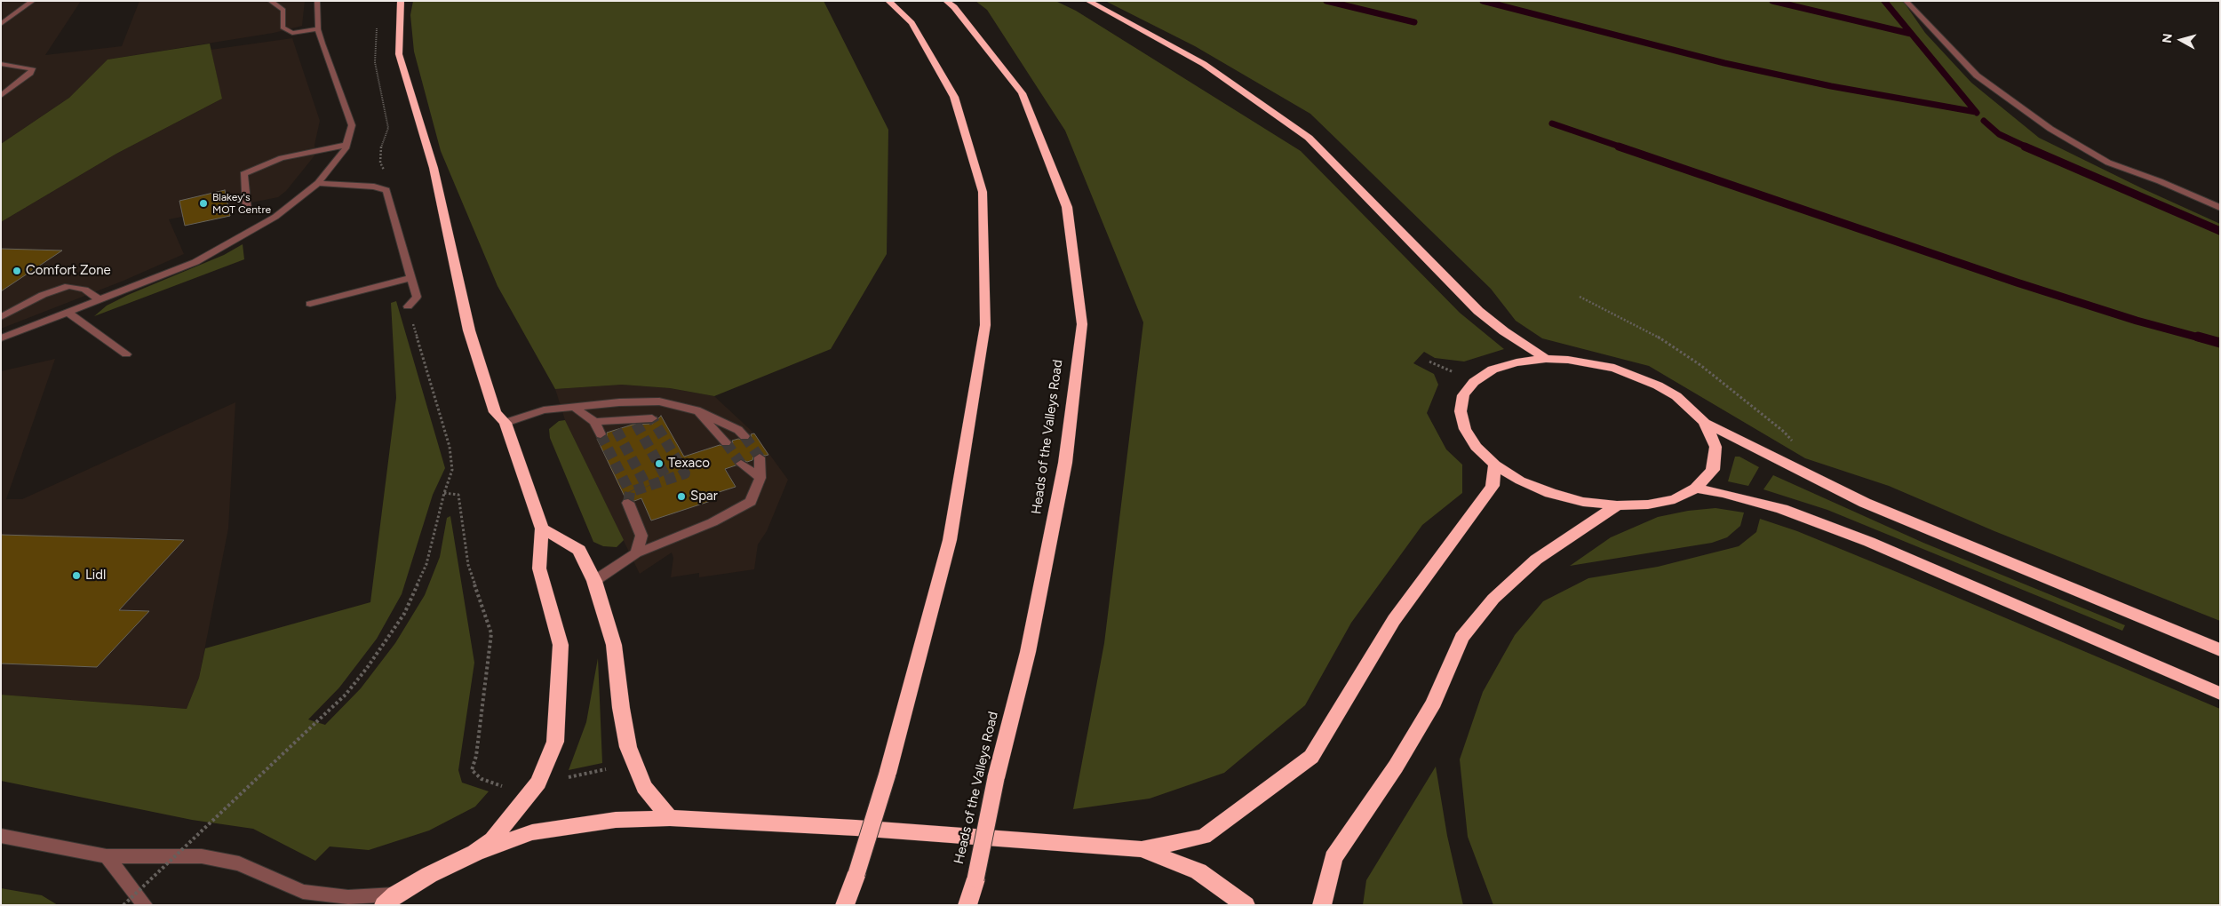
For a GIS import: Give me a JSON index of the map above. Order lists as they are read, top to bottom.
{
  "streets": {
    "highway": ["Heads of the Valleys Road"]
  },
  "places": [
    "Blakey's MOT Centre",
    "Comfort Zone",
    "Texaco",
    "Spar",
    "Lidl"
  ],
  "north": "left"
}
